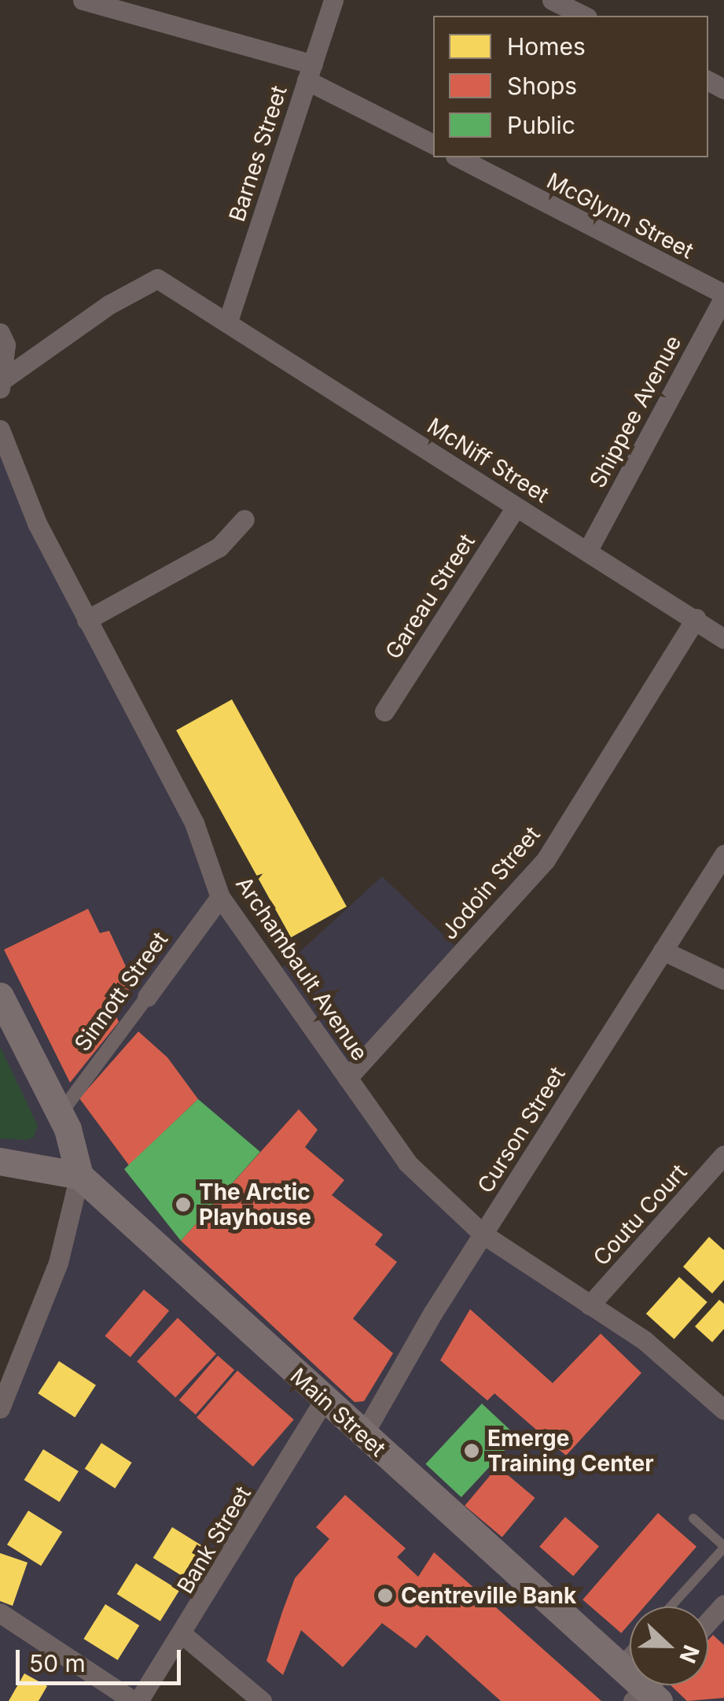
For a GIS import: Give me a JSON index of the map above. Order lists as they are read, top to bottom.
{
  "streets": {
    "main road": ["Main Street"],
    "street": [
      "Barnes Street",
      "McGlynn Street",
      "Shippee Avenue",
      "McNiff Street",
      "Gareau Street",
      "Jodoin Street",
      "Archambault Avenue",
      "Sinnott Street",
      "Curson Street",
      "Coutu Court",
      "Bank Street"
    ]
  },
  "crossings": [
    ["Barnes Street", "McNiff Street"],
    ["McGlynn Street", "Shippee Avenue"],
    ["Shippee Avenue", "McNiff Street"],
    ["McNiff Street", "Gareau Street"],
    ["McNiff Street", "Jodoin Street"],
    ["Jodoin Street", "Archambault Avenue"],
    ["Archambault Avenue", "Sinnott Street"],
    ["Archambault Avenue", "Curson Street"],
    ["Archambault Avenue", "Coutu Court"],
    ["Curson Street", "Main Street"],
    ["Main Street", "Bank Street"]
  ],
  "places": ["The Arctic Playhouse", "Emerge Training Center", "Centreville Bank"],
  "legend": ["Homes", "Shops", "Public"],
  "scale_bar": "50 m",
  "north": "right"
}
